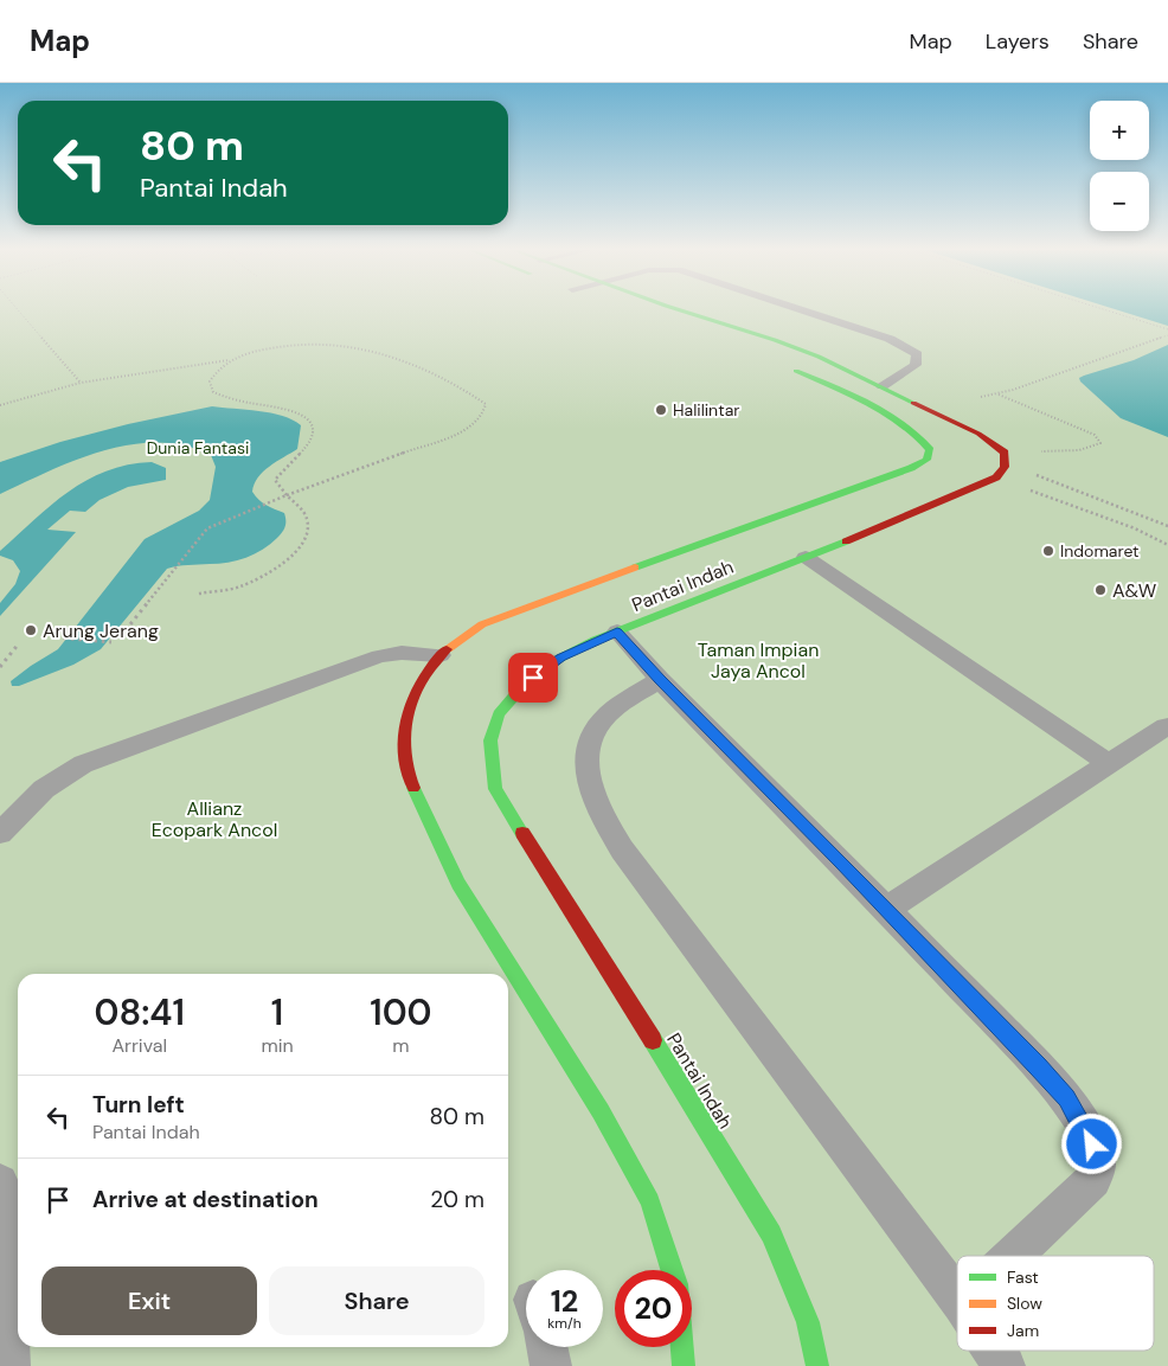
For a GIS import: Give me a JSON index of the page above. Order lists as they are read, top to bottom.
{
  "streets": {
    "street": ["Pantai Indah"]
  },
  "parks": ["Dunia Fantasi", "Taman Impian Jaya Ancol", "Allianz Ecopark Ancol"],
  "places": [
    "Halilintar",
    "Indomaret",
    "A&W",
    "Arung Jerang"
  ],
  "legend": ["Fast", "Slow", "Jam"],
  "page": {
    "header": "Map",
    "nav": ["Map", "Layers", "Share"],
    "map_buttons": ["+", "−"],
    "turn": ["80 m", "Pantai Indah"],
    "eta": [
      "08:41",
      "Arrival",
      "1",
      "min",
      "100",
      "m"
    ],
    "list": [
      {
        "name": "Turn left",
        "note": "Pantai Indah",
        "value": "80 m"
      },
      {
        "name": "Arrive at destination",
        "value": "20 m"
      }
    ],
    "buttons": ["Exit", "Share"],
    "speed": "12 km/h",
    "limit": "20"
  }
}
